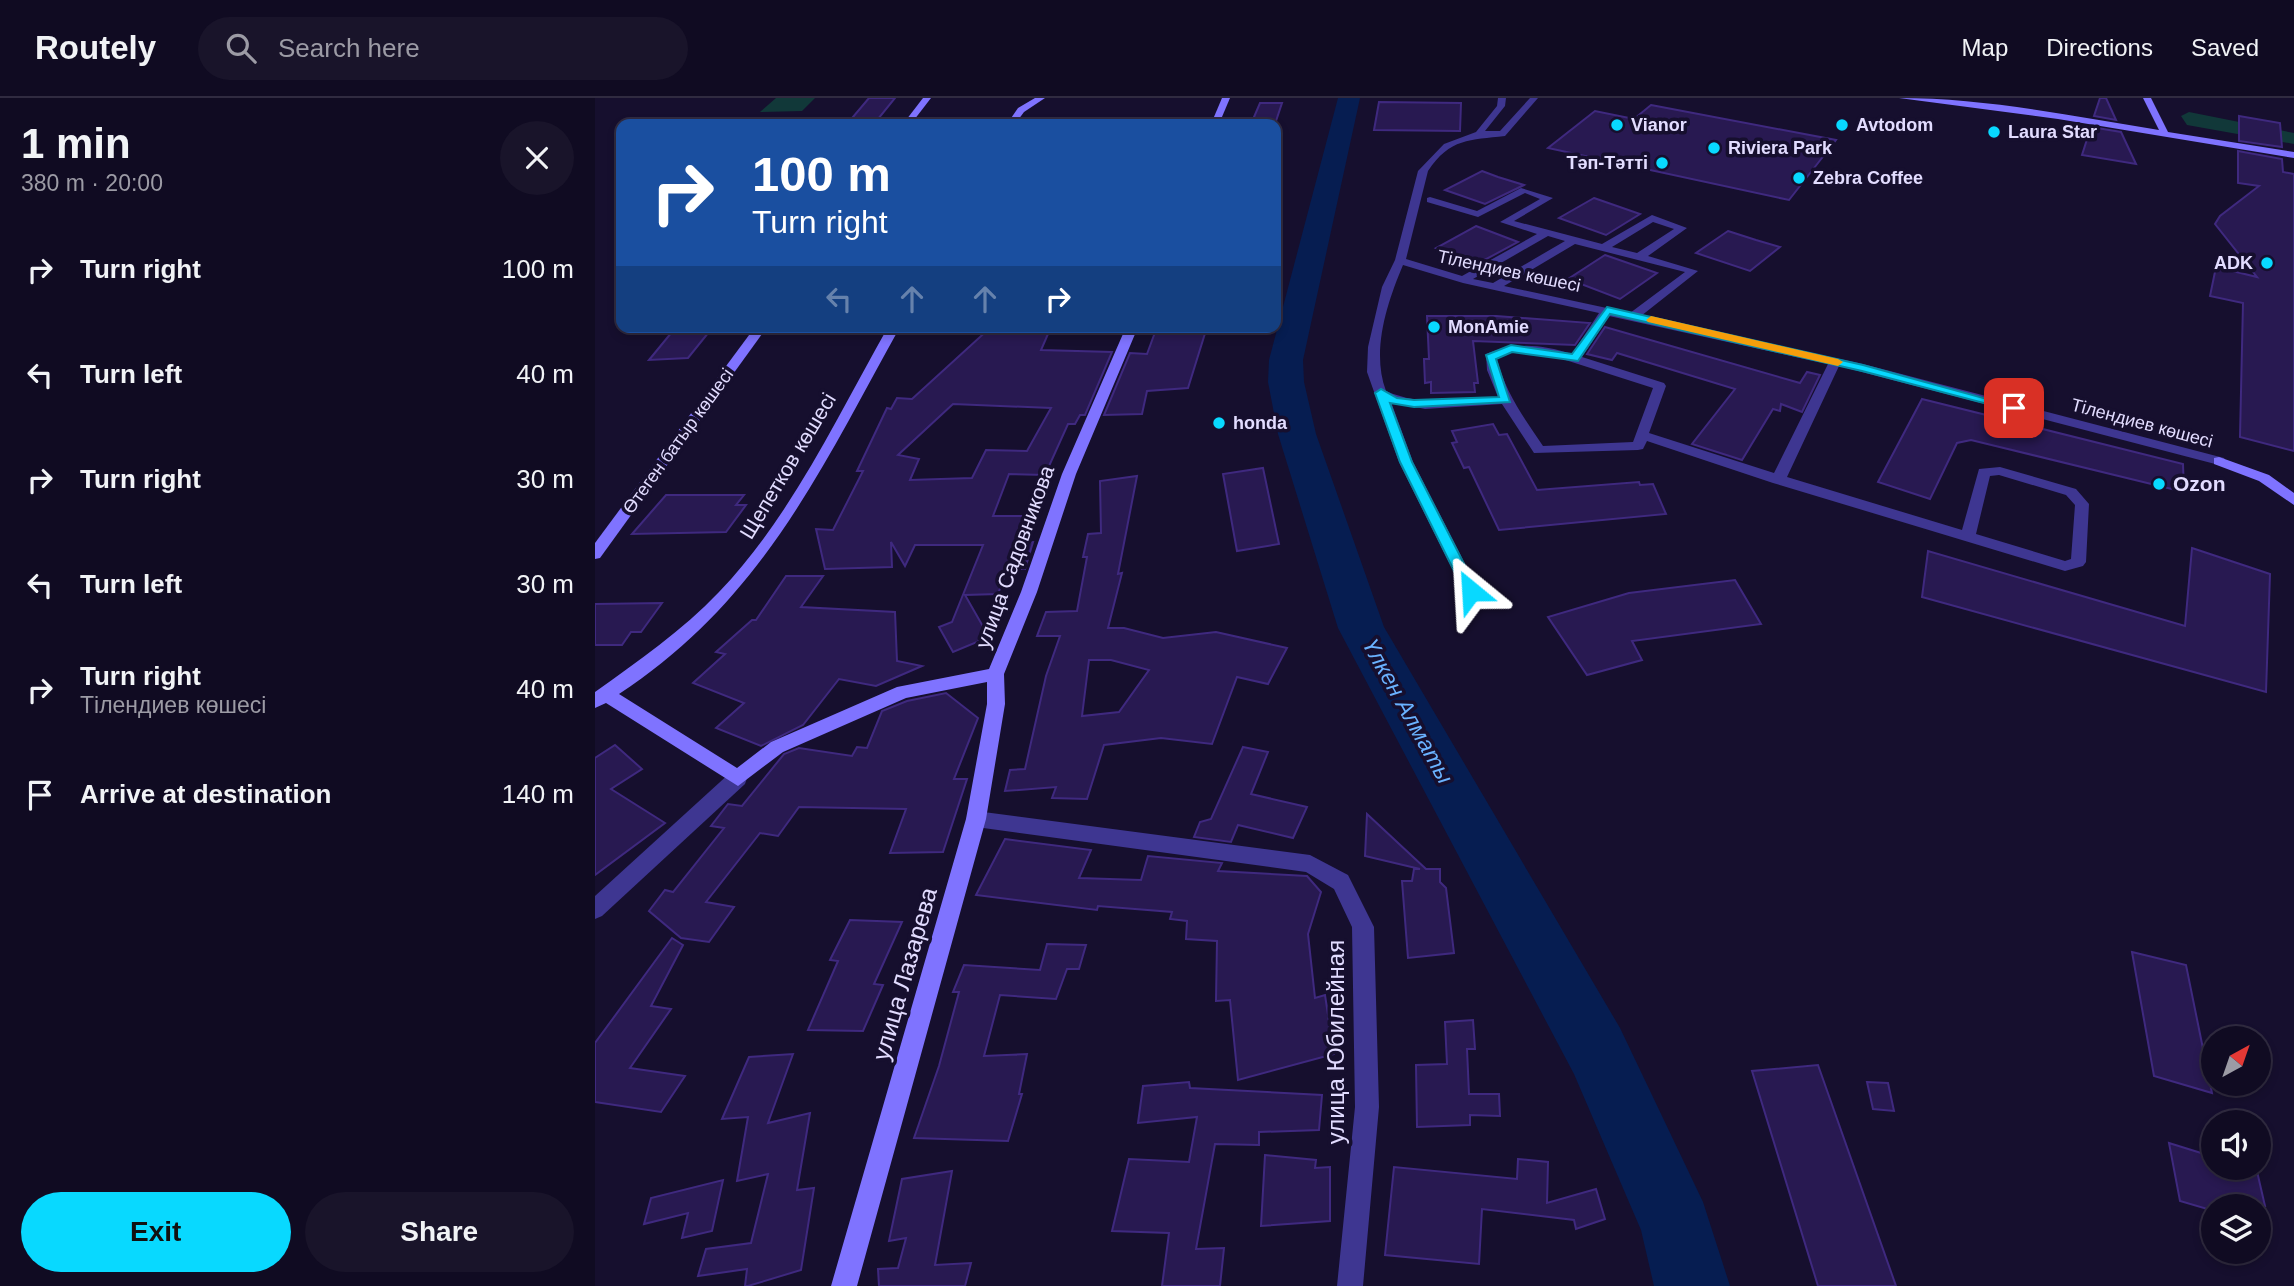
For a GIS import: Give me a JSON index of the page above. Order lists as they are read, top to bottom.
{
  "streets": {
    "street": [
      "Тілендиев көшесі",
      "Өтеген батыр көшесі",
      "Щепетков көшесі",
      "улица Садовникова",
      "улица Лазарева",
      "улица Юбилейная"
    ]
  },
  "crossings": [
    ["улица Садовникова", "улица Лазарева"],
    ["улица Лазарева", "улица Юбилейная"]
  ],
  "water": ["Үлкен Алматы"],
  "places": [
    "Vianor",
    "Avtodom",
    "Laura Star",
    "Riviera Park",
    "Тәп-Тәтті",
    "Zebra Coffee",
    "ADK",
    "MonAmie",
    "honda",
    "Ozon"
  ],
  "north": "top right",
  "page": {
    "header": "Routely",
    "search": "Search here",
    "nav": ["Map", "Directions", "Saved"],
    "heading": ["1 min", "380 m · 20:00"],
    "turn": ["100 m", "Turn right"],
    "list": [
      {
        "name": "Turn right",
        "value": "100 m"
      },
      {
        "name": "Turn left",
        "value": "40 m"
      },
      {
        "name": "Turn right",
        "value": "30 m"
      },
      {
        "name": "Turn left",
        "value": "30 m"
      },
      {
        "name": "Turn right",
        "note": "Тілендиев көшесі",
        "value": "40 m"
      },
      {
        "name": "Arrive at destination",
        "value": "140 m"
      }
    ],
    "buttons": ["Exit", "Share"]
  }
}
